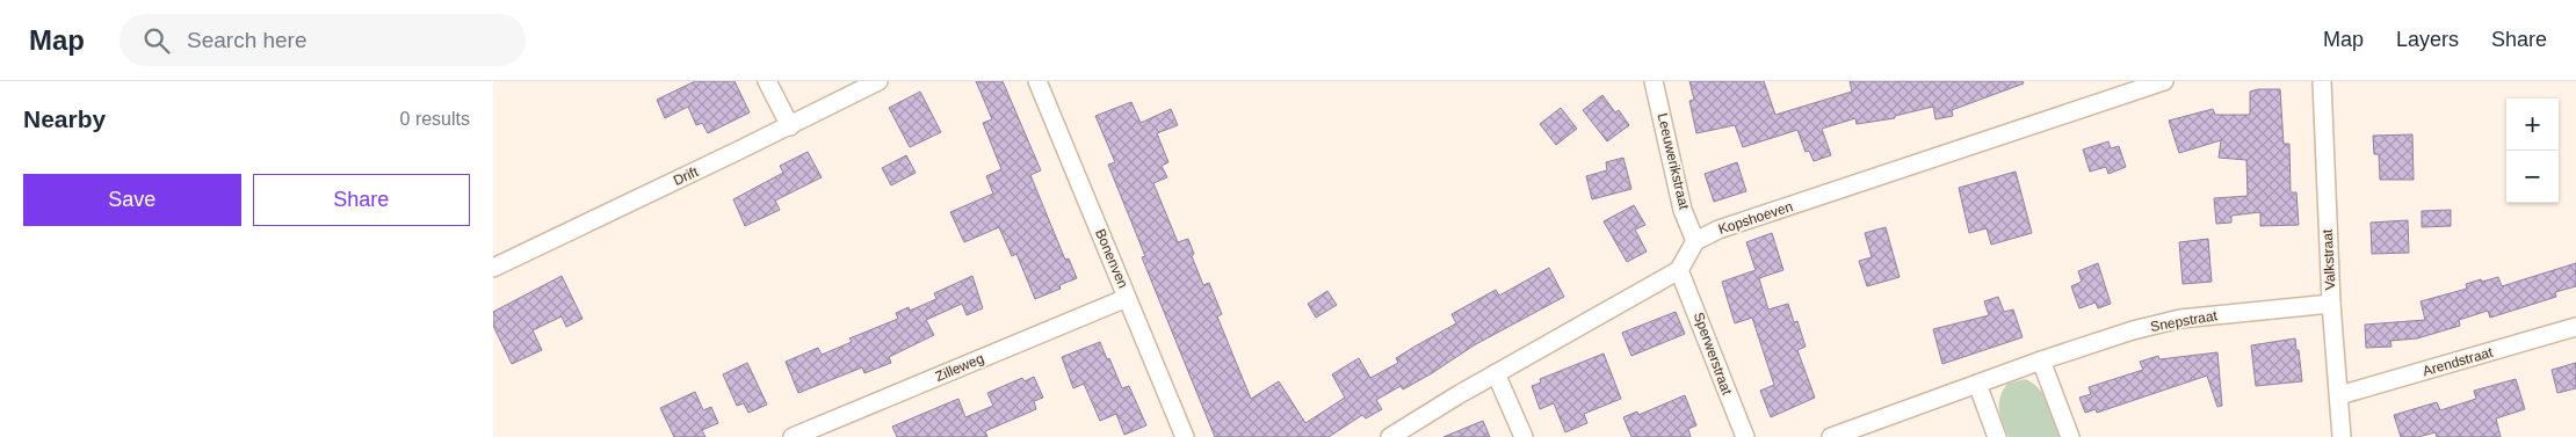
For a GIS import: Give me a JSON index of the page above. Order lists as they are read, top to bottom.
{
  "streets": {
    "street": [
      "Leeuwerikstraat",
      "Drift",
      "Kopshoeven",
      "Bonenven",
      "Valkstraat",
      "Snepstraat",
      "Sperwerstraat",
      "Arendstraat",
      "Zilleweg"
    ]
  },
  "crossings": [
    ["Leeuwerikstraat", "Kopshoeven"],
    ["Bonenven", "Zilleweg"],
    ["Valkstraat", "Snepstraat"],
    ["Valkstraat", "Arendstraat"]
  ],
  "page": {
    "header": "Map",
    "search": "Search here",
    "nav": ["Map", "Layers", "Share"],
    "heading": ["Nearby", "0 results"],
    "map_buttons": ["+", "−"],
    "buttons": ["Save", "Share"]
  }
}
